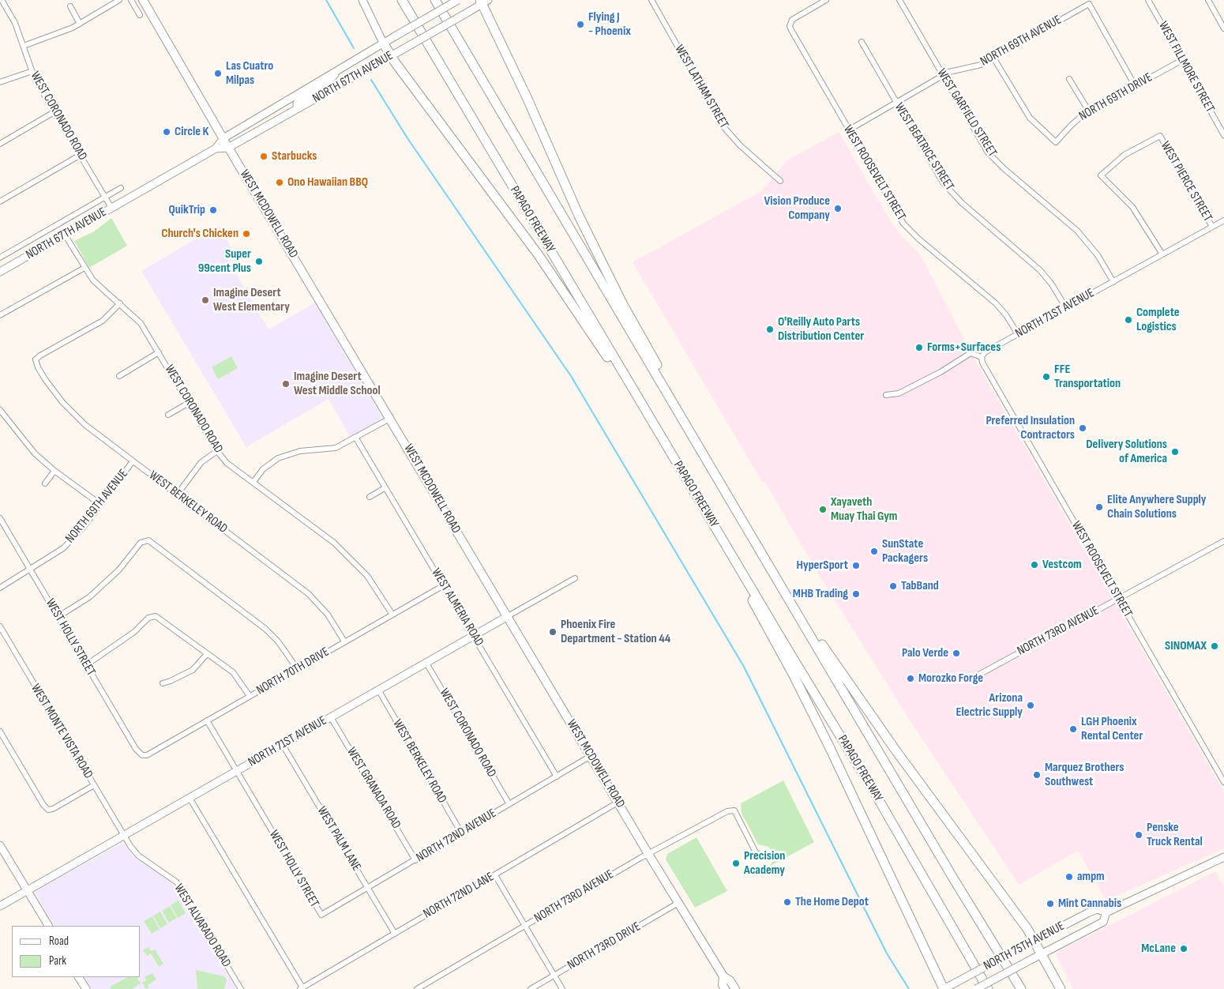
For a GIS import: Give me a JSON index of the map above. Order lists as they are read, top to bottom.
{
  "streets": {
    "highway": ["PAPAGO FREEWAY"],
    "main road": [
      "NORTH 67TH AVENUE",
      "WEST MCDOWELL ROAD",
      "NORTH 71ST AVENUE",
      "NORTH 75TH AVENUE"
    ],
    "street": [
      "NORTH 69TH AVENUE",
      "WEST FILLMORE STREET",
      "WEST LATHAM STREET",
      "NORTH 69TH DRIVE",
      "WEST GARFIELD STREET",
      "WEST CORONADO ROAD",
      "WEST BEATRICE STREET",
      "WEST ROOSEVELT STREET",
      "WEST PIERCE STREET",
      "WEST BERKELEY ROAD",
      "WEST ALMERIA ROAD",
      "NORTH 73RD AVENUE",
      "WEST HOLLY STREET",
      "NORTH 70TH DRIVE",
      "WEST MONTE VISTA ROAD",
      "WEST GRANADA ROAD",
      "NORTH 72ND AVENUE",
      "WEST PALM LANE",
      "NORTH 72ND LANE",
      "WEST ALVARADO ROAD",
      "NORTH 73RD DRIVE"
    ]
  },
  "crossings": [
    ["NORTH 69TH AVENUE", "NORTH 69TH DRIVE"],
    ["NORTH 69TH AVENUE", "WEST GARFIELD STREET"],
    ["NORTH 69TH AVENUE", "WEST BEATRICE STREET"],
    ["NORTH 69TH AVENUE", "WEST ROOSEVELT STREET"],
    ["NORTH 69TH AVENUE", "WEST BERKELEY ROAD"],
    ["NORTH 69TH AVENUE", "WEST HOLLY STREET"],
    ["WEST FILLMORE STREET", "NORTH 69TH DRIVE"],
    ["NORTH 67TH AVENUE", "WEST CORONADO ROAD"],
    ["NORTH 67TH AVENUE", "WEST MCDOWELL ROAD"],
    ["WEST GARFIELD STREET", "NORTH 71ST AVENUE"],
    ["WEST CORONADO ROAD", "NORTH 71ST AVENUE"],
    ["WEST CORONADO ROAD", "WEST BERKELEY ROAD"],
    ["WEST CORONADO ROAD", "NORTH 70TH DRIVE"],
    ["WEST CORONADO ROAD", "NORTH 72ND AVENUE"],
    ["WEST BEATRICE STREET", "NORTH 71ST AVENUE"],
    ["WEST ROOSEVELT STREET", "NORTH 71ST AVENUE"],
    ["WEST ROOSEVELT STREET", "NORTH 73RD AVENUE"],
    ["WEST PIERCE STREET", "NORTH 71ST AVENUE"],
    ["WEST MCDOWELL ROAD", "NORTH 71ST AVENUE"],
    ["WEST MCDOWELL ROAD", "NORTH 73RD AVENUE"],
    ["WEST MCDOWELL ROAD", "NORTH 72ND AVENUE"],
    ["WEST MCDOWELL ROAD", "NORTH 72ND LANE"],
    ["WEST MCDOWELL ROAD", "NORTH 73RD DRIVE"],
    ["NORTH 71ST AVENUE", "WEST BERKELEY ROAD"],
    ["NORTH 71ST AVENUE", "WEST ALMERIA ROAD"],
    ["NORTH 71ST AVENUE", "WEST HOLLY STREET"],
    ["NORTH 71ST AVENUE", "WEST MONTE VISTA ROAD"],
    ["NORTH 71ST AVENUE", "WEST GRANADA ROAD"],
    ["NORTH 71ST AVENUE", "WEST PALM LANE"],
    ["NORTH 71ST AVENUE", "WEST ALVARADO ROAD"],
    ["WEST BERKELEY ROAD", "NORTH 70TH DRIVE"],
    ["WEST BERKELEY ROAD", "NORTH 72ND AVENUE"],
    ["WEST ALMERIA ROAD", "NORTH 70TH DRIVE"],
    ["WEST ALMERIA ROAD", "NORTH 72ND AVENUE"],
    ["WEST HOLLY STREET", "NORTH 70TH DRIVE"],
    ["WEST HOLLY STREET", "NORTH 72ND AVENUE"],
    ["WEST MONTE VISTA ROAD", "WEST ALVARADO ROAD"],
    ["WEST GRANADA ROAD", "NORTH 72ND AVENUE"],
    ["NORTH 72ND AVENUE", "WEST PALM LANE"],
    ["WEST PALM LANE", "NORTH 72ND LANE"]
  ],
  "places": [
    "Flying J - Phoenix",
    "Las Cuatro Milpas",
    "Circle K",
    "Starbucks",
    "Ono Hawaiian BBQ",
    "Vision Produce Company",
    "QuikTrip",
    "Church's Chicken",
    "Super 99cent Plus",
    "Imagine Desert West Elementary",
    "Complete Logistics",
    "O'Reilly Auto Parts Distribution Center",
    "Forms+Surfaces",
    "FFE Transportation",
    "Imagine Desert West Middle School",
    "Preferred Insulation Contractors",
    "Delivery Solutions of America",
    "Elite Anywhere Supply Chain Solutions",
    "Xayaveth Muay Thai Gym",
    "SunState Packagers",
    "Vestcom",
    "HyperSport",
    "TabBand",
    "MHB Trading",
    "Phoenix Fire Department - Station 44",
    "SINOMAX",
    "Palo Verde",
    "Morozko Forge",
    "Arizona Electric Supply",
    "LGH Phoenix Rental Center",
    "Marquez Brothers Southwest",
    "Penske Truck Rental",
    "Precision Academy",
    "ampm",
    "The Home Depot",
    "Mint Cannabis",
    "McLane"
  ],
  "legend": ["Road", "Park"]
}
